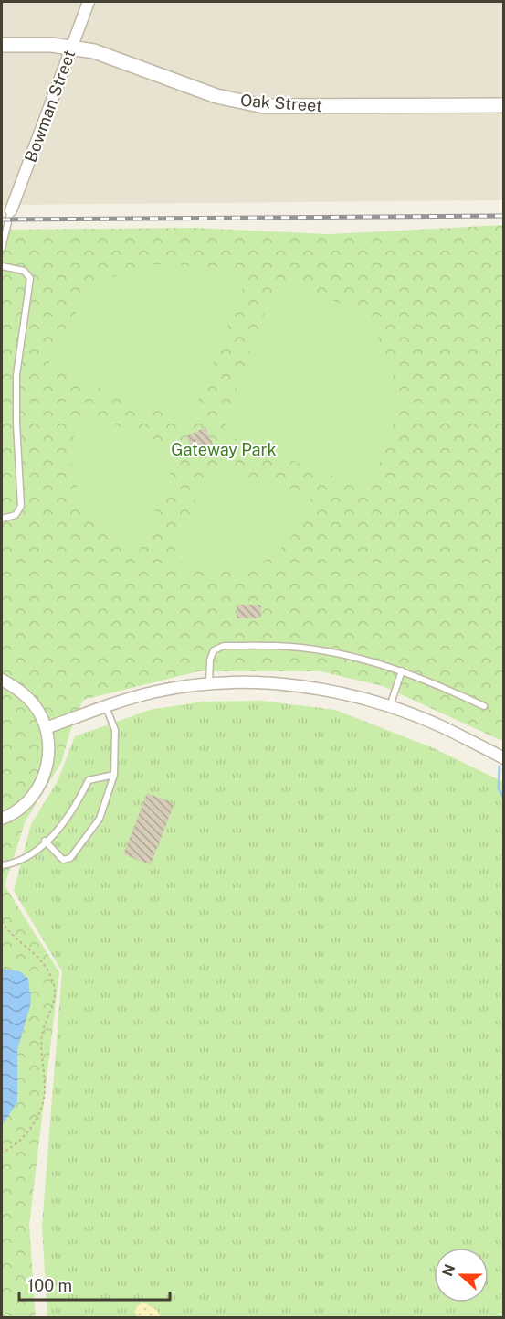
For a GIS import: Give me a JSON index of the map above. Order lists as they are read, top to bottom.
{
  "streets": {
    "street": ["Oak Street", "Bowman Street"]
  },
  "crossings": [
    ["Oak Street", "Bowman Street"]
  ],
  "parks": ["Gateway Park"],
  "scale_bar": "100 m",
  "north": "left"
}
